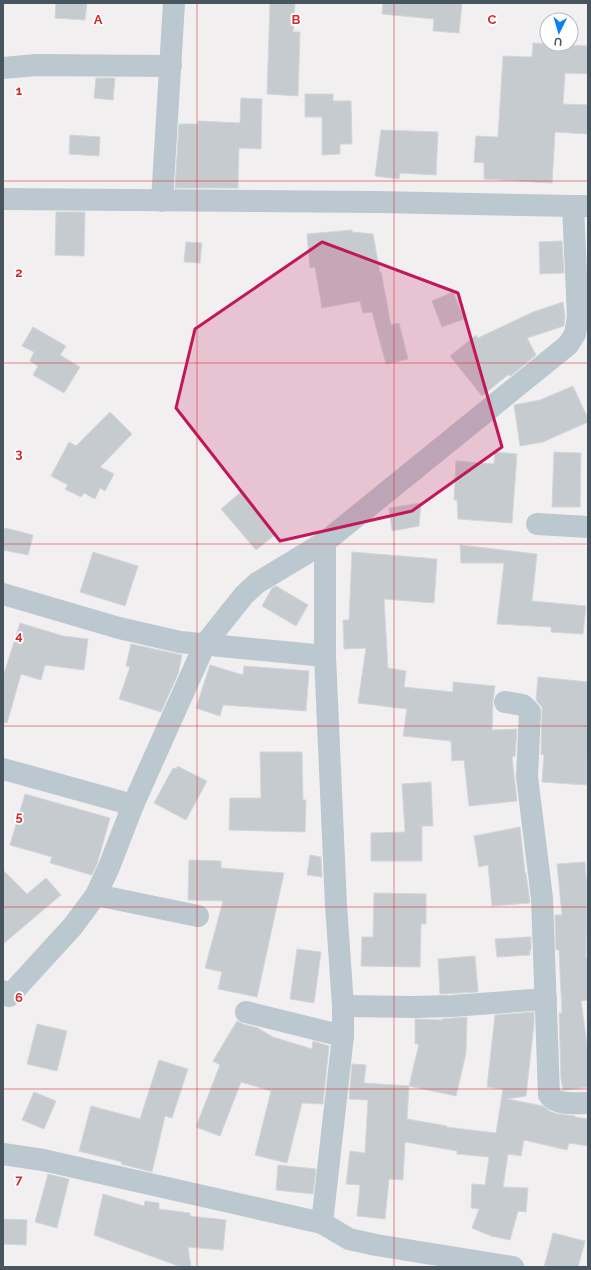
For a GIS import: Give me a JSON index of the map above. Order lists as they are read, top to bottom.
{
  "north": "bottom",
  "grid": {
    "columns": ["A", "B", "C"],
    "rows": [
      "1",
      "2",
      "3",
      "4",
      "5",
      "6",
      "7"
    ]
  }
}
